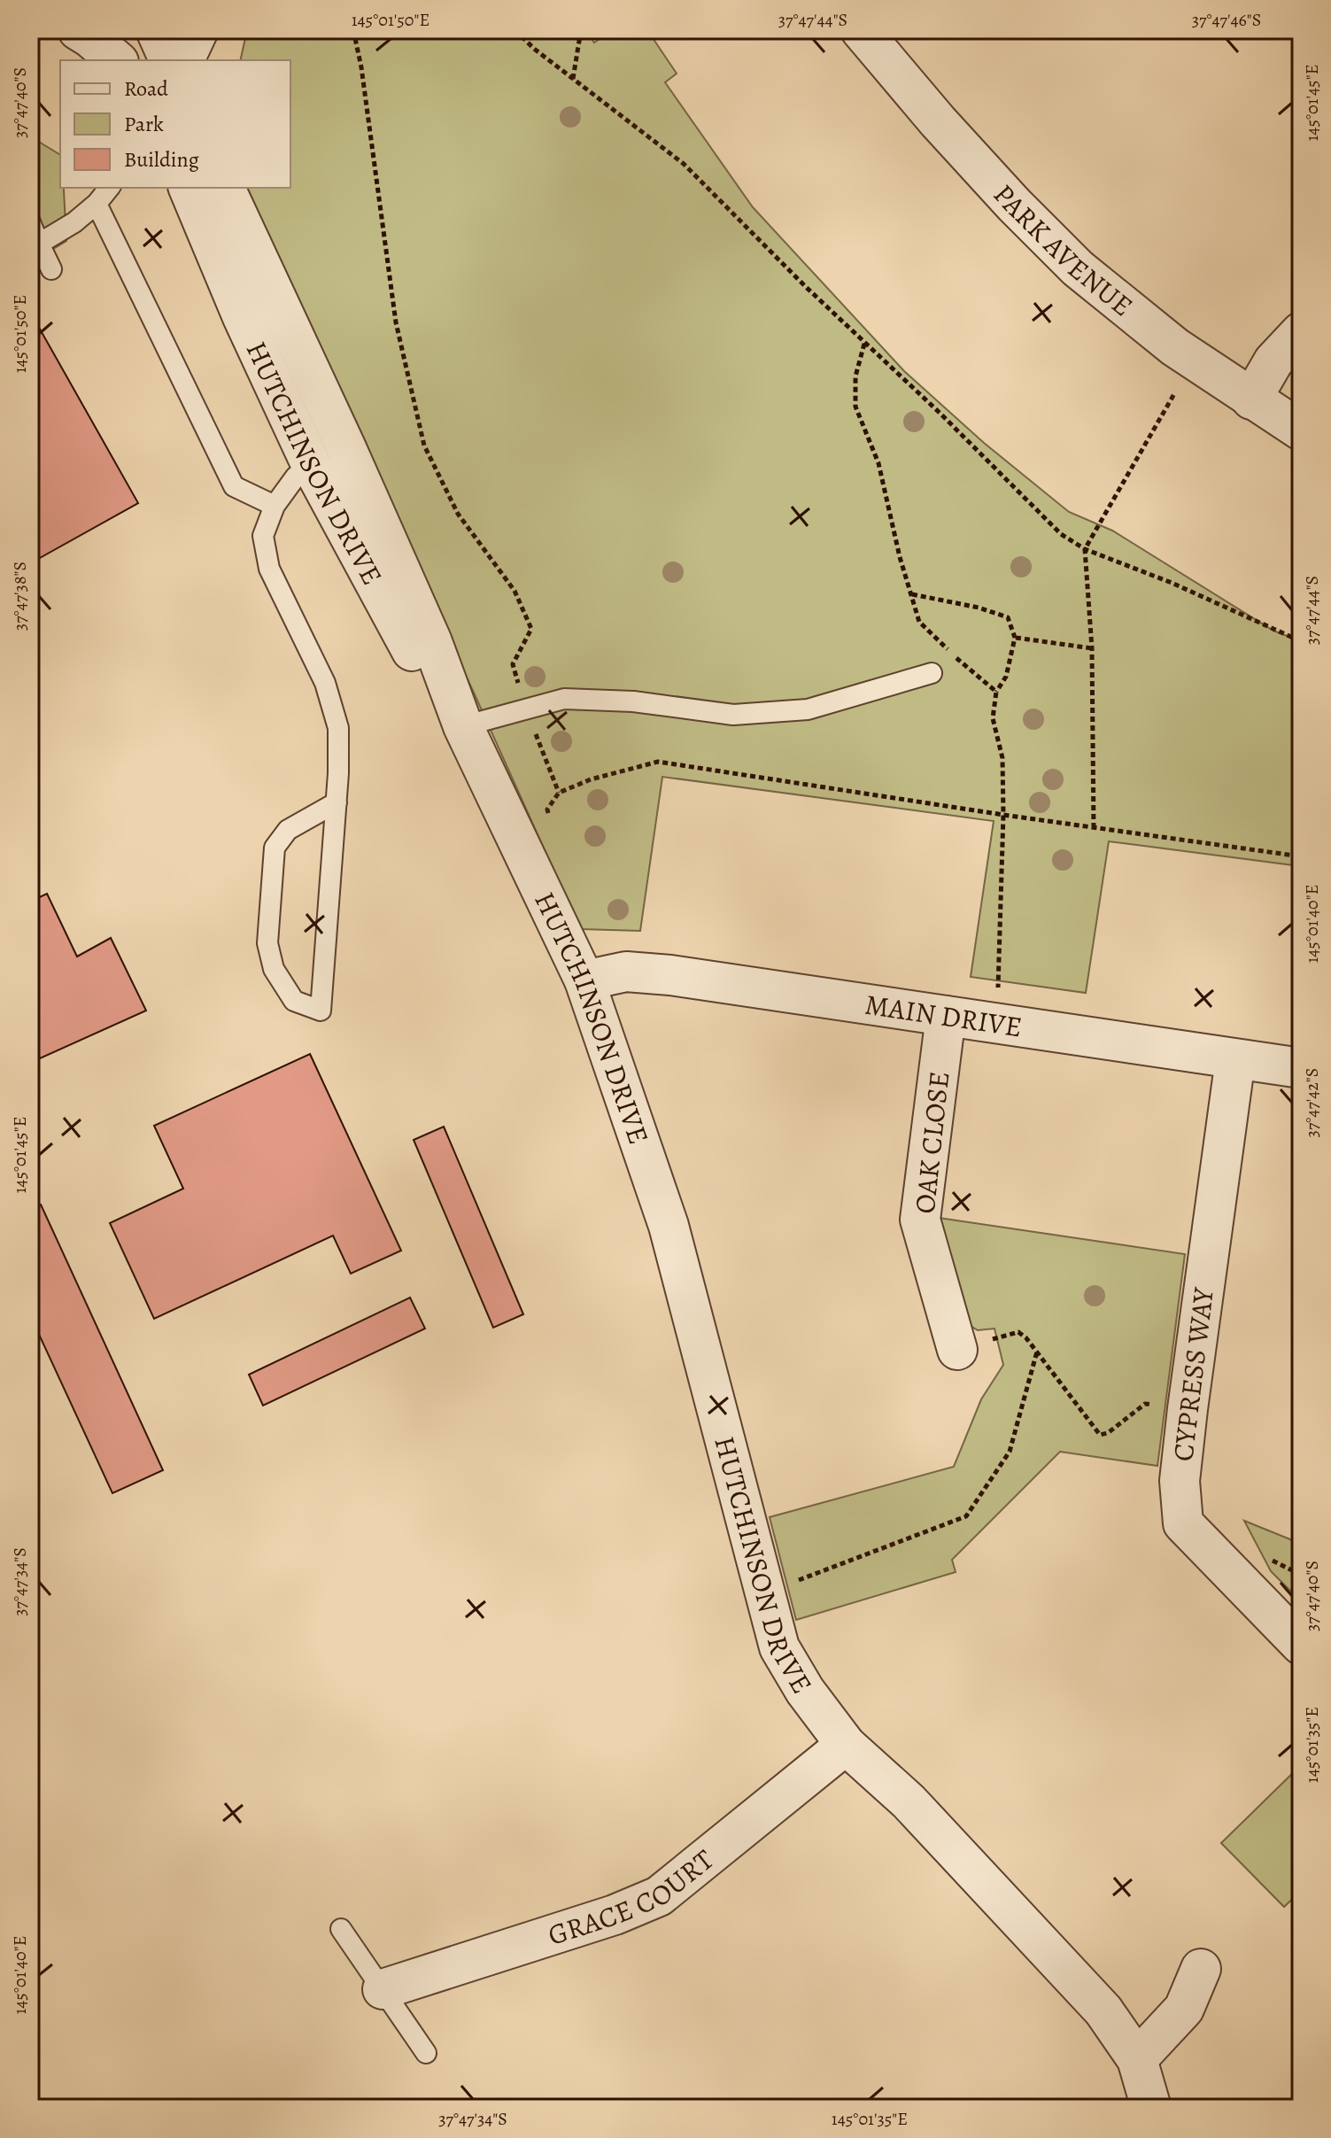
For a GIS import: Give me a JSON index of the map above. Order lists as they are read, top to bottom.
{
  "streets": {
    "street": [
      "PARK AVENUE",
      "HUTCHINSON DRIVE",
      "MAIN DRIVE",
      "OAK CLOSE",
      "CYPRESS WAY",
      "GRACE COURT"
    ]
  },
  "crossings": [
    ["HUTCHINSON DRIVE", "MAIN DRIVE"],
    ["HUTCHINSON DRIVE", "GRACE COURT"],
    ["MAIN DRIVE", "OAK CLOSE"],
    ["MAIN DRIVE", "CYPRESS WAY"]
  ],
  "legend": ["Road", "Park", "Building"],
  "coordinates": [
    "145°01'50\"E",
    "37°47'44\"S",
    "37°47'46\"S",
    "37°47'40\"S",
    "145°01'45\"E",
    "37°47'38\"S",
    "145°01'40\"E",
    "37°47'42\"S",
    "37°47'34\"S",
    "145°01'35\"E"
  ]
}
